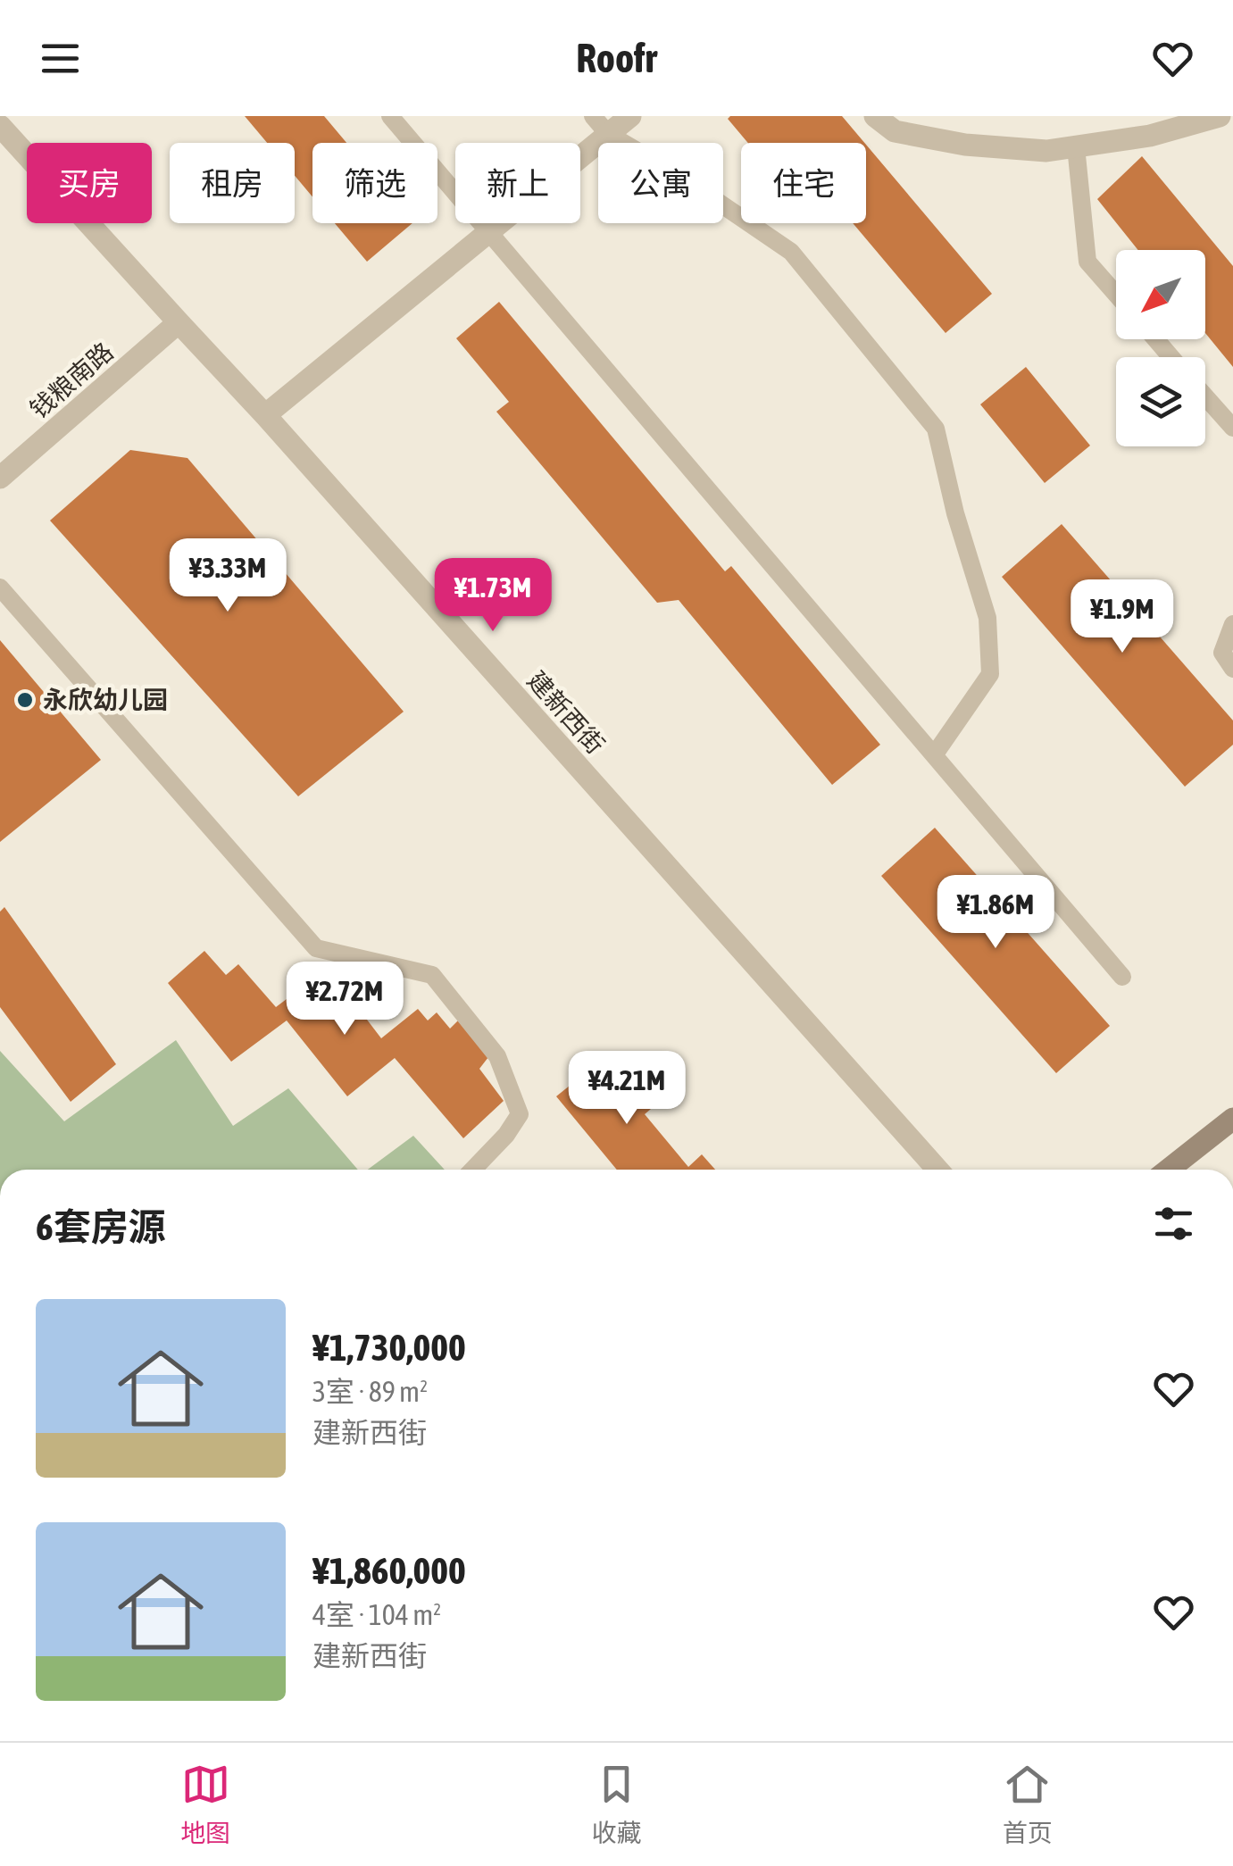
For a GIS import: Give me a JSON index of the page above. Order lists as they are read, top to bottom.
{
  "streets": {
    "street": ["钱粮南路", "建新西街"]
  },
  "crossings": [
    ["钱粮南路", "建新西街"]
  ],
  "places": ["永欣幼儿园"],
  "north": "bottom left",
  "page": {
    "header": "Roofr",
    "chip": [
      "买房",
      "租房",
      "筛选",
      "新上",
      "公寓",
      "住宅"
    ],
    "price": [
      "¥3.33M",
      "¥1.73M",
      "¥1.9M",
      "¥1.86M",
      "¥2.72M",
      "¥4.21M"
    ],
    "heading": "6套房源",
    "list": [
      {
        "name": "¥1,730,000",
        "note": "3室 · 89 m² · 建新西街"
      },
      {
        "name": "¥1,860,000",
        "note": "4室 · 104 m² · 建新西街"
      }
    ],
    "tabs": ["地图", "收藏", "首页"]
  }
}
